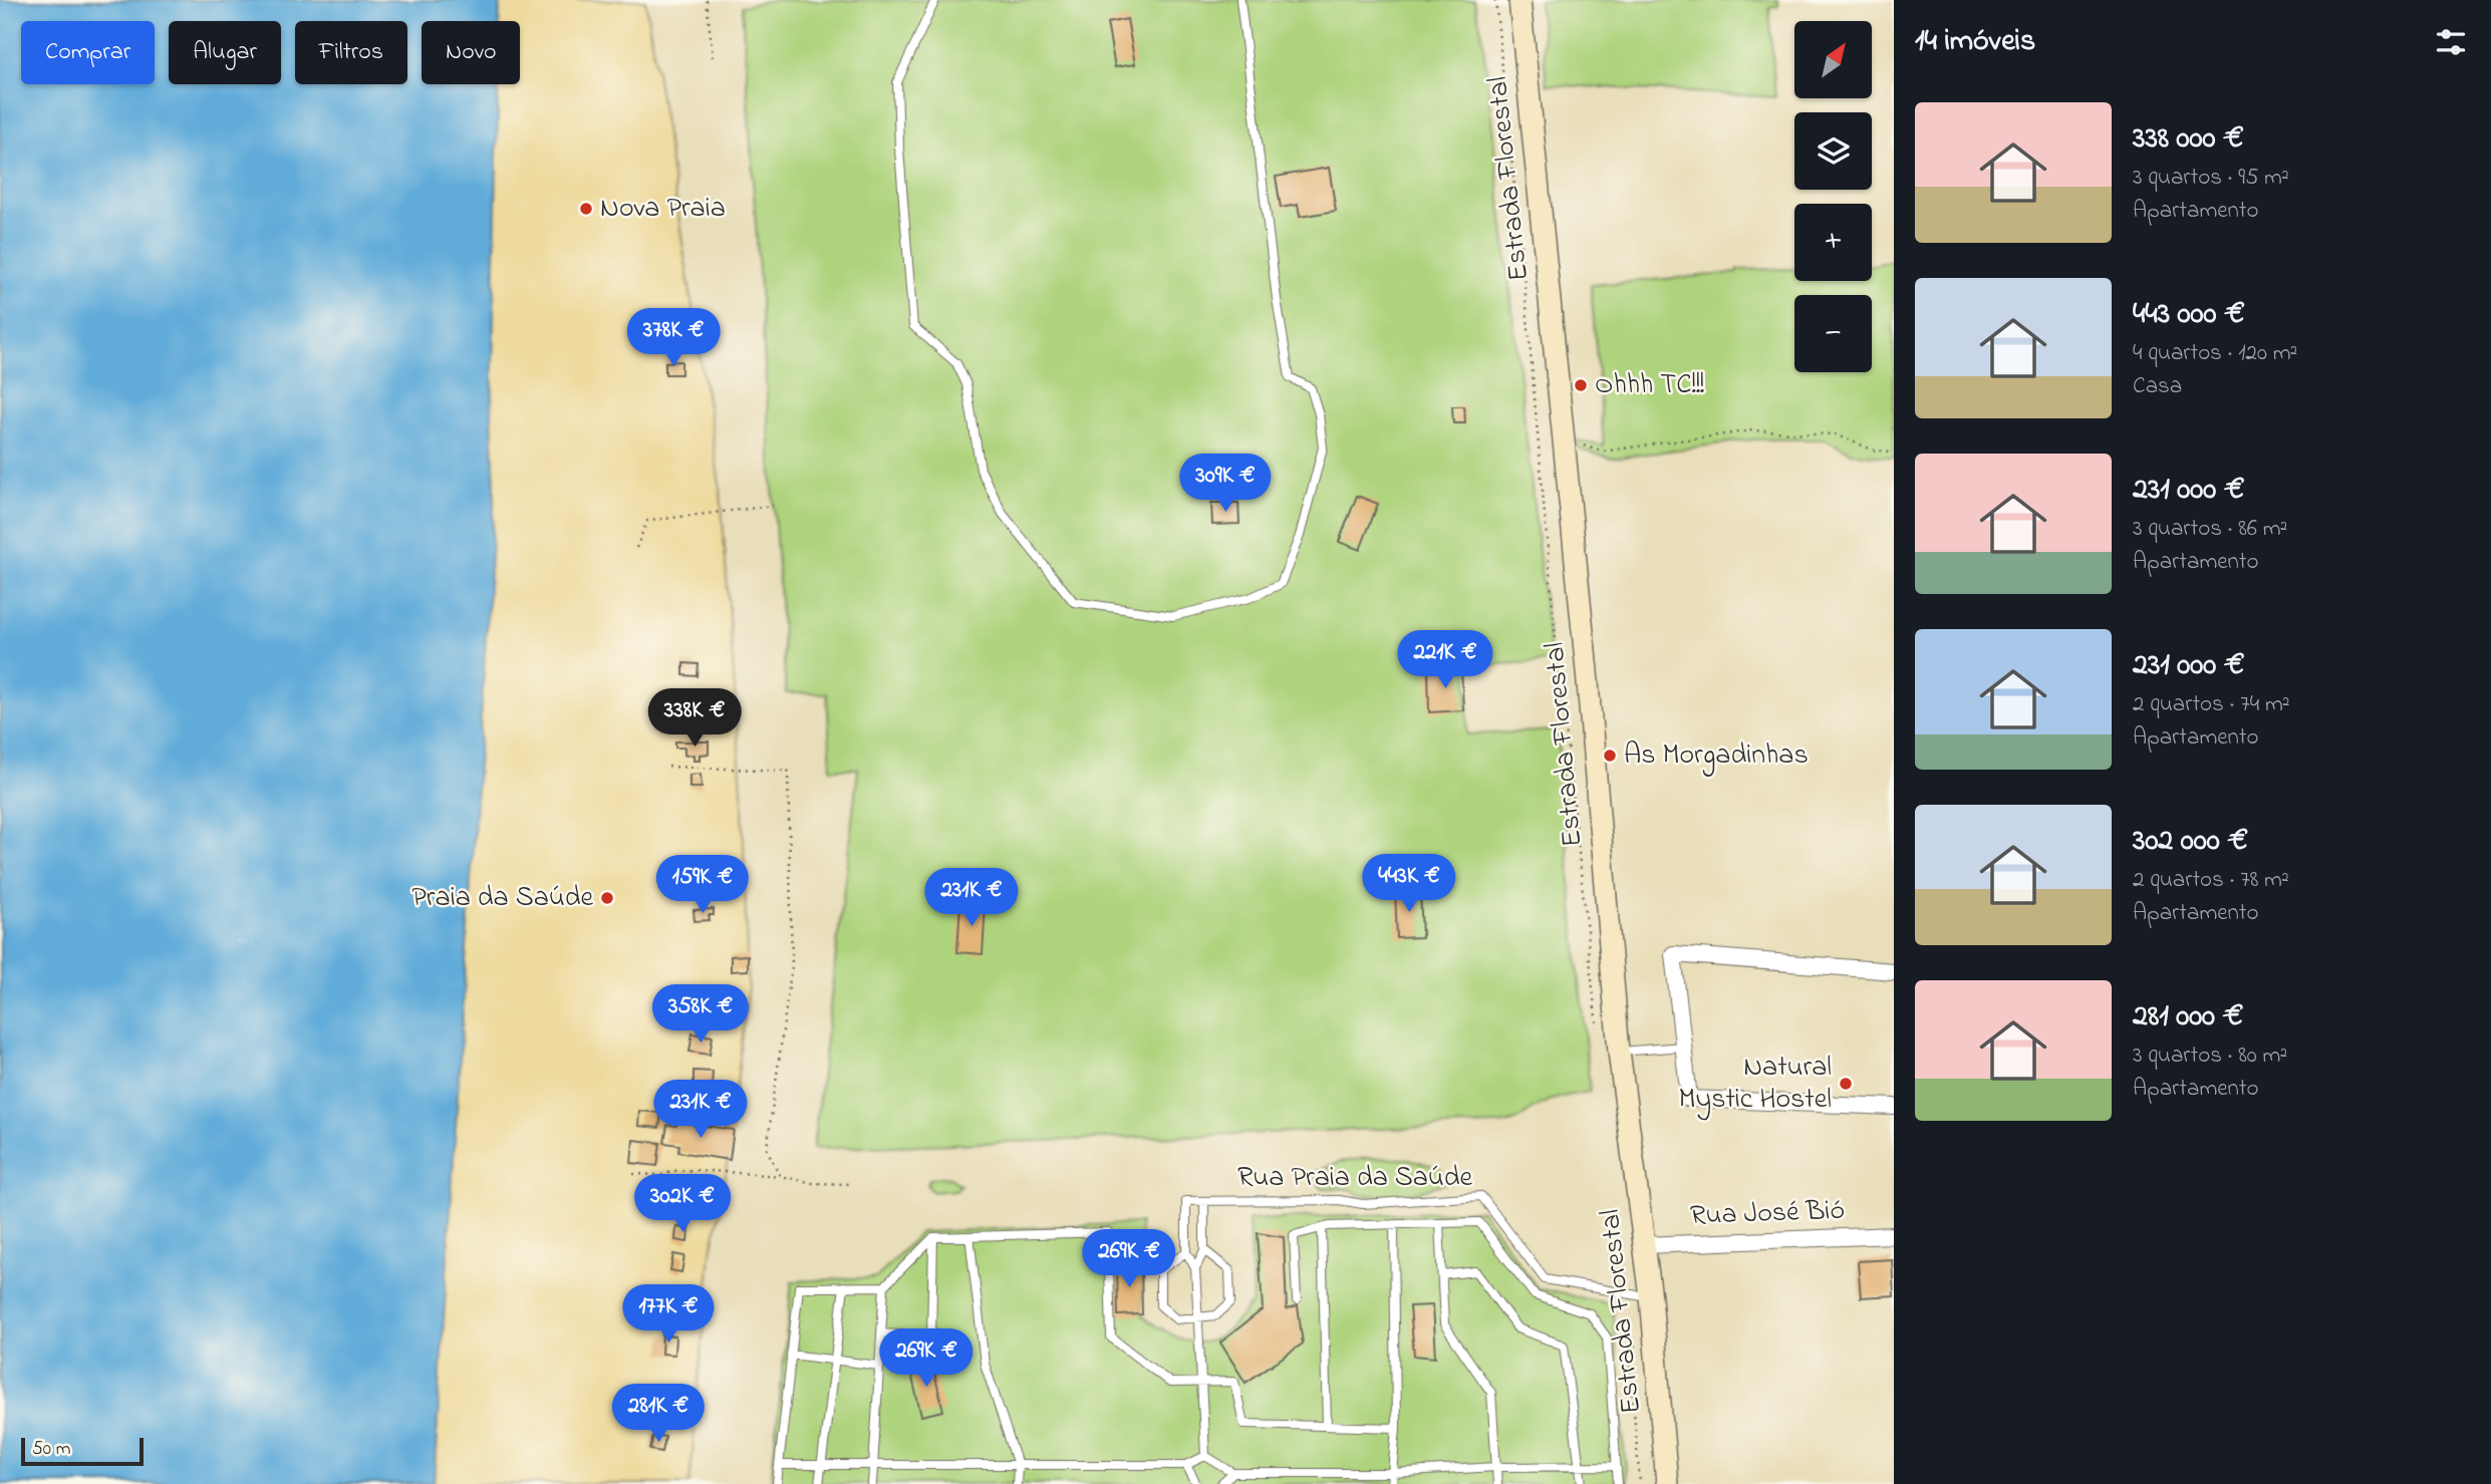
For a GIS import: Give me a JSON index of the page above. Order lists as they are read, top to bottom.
{
  "streets": {
    "main road": ["Estrada Florestal"],
    "street": ["Rua José Bió"],
    "lane": ["Rua Praia da Saúde"]
  },
  "crossings": [
    ["Estrada Florestal", "Rua Praia da Saúde"],
    ["Estrada Florestal", "Rua José Bió"]
  ],
  "places": [
    "Nova Praia",
    "Ohhh TC!!!",
    "As Morgadinhas",
    "Praia da Saúde",
    "Natural Mystic Hostel"
  ],
  "scale_bar": "50 m",
  "north": "top right",
  "page": {
    "heading": "14 imóveis",
    "map_buttons": ["+", "−"],
    "chip": [
      "Comprar",
      "Alugar",
      "Filtros",
      "Novo"
    ],
    "list": [
      {
        "name": "338 000 €",
        "note": "3 quartos · 95 m² · Apartamento"
      },
      {
        "name": "443 000 €",
        "note": "4 quartos · 120 m² · Casa"
      },
      {
        "name": "231 000 €",
        "note": "3 quartos · 86 m² · Apartamento"
      },
      {
        "name": "231 000 €",
        "note": "2 quartos · 74 m² · Apartamento"
      },
      {
        "name": "302 000 €",
        "note": "2 quartos · 78 m² · Apartamento"
      },
      {
        "name": "281 000 €",
        "note": "3 quartos · 80 m² · Apartamento"
      }
    ],
    "price": [
      "378K €",
      "309K €",
      "221K €",
      "338K €",
      "443K €",
      "159K €",
      "231K €",
      "358K €",
      "231K €",
      "302K €",
      "269K €",
      "177K €",
      "269K €",
      "281K €"
    ],
    "scale": "50 m"
  }
}
